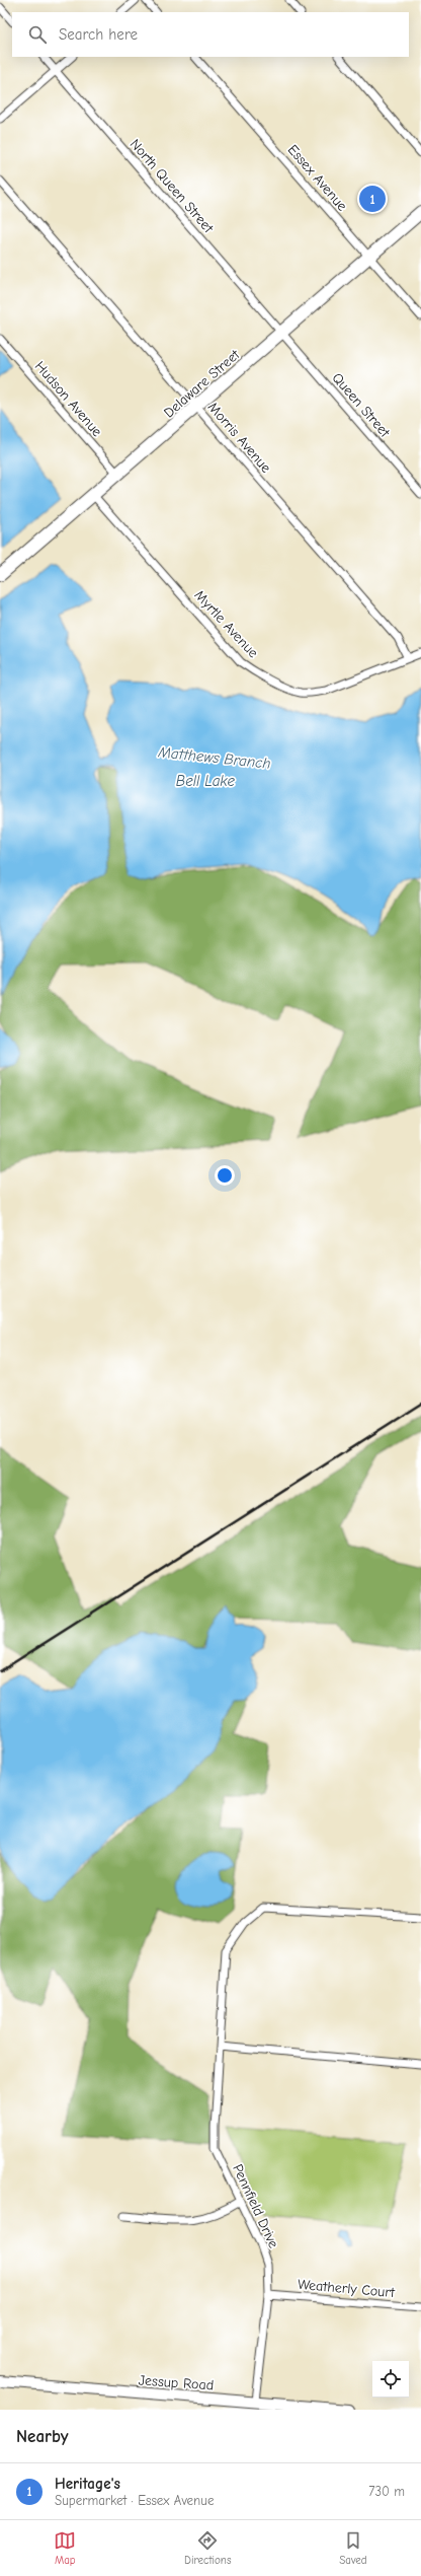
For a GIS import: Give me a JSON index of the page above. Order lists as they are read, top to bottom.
{
  "streets": {
    "main road": ["Delaware Street"],
    "street": [
      "Essex Avenue",
      "North Queen Street",
      "Hudson Avenue",
      "Queen Street",
      "Morris Avenue",
      "Myrtle Avenue",
      "Pennfield Drive",
      "Weatherly Court",
      "Jessup Road"
    ]
  },
  "crossings": [
    ["Essex Avenue", "Delaware Street"],
    ["North Queen Street", "Delaware Street"],
    ["North Queen Street", "Queen Street"],
    ["Delaware Street", "Hudson Avenue"],
    ["Delaware Street", "Queen Street"],
    ["Delaware Street", "Morris Avenue"],
    ["Delaware Street", "Myrtle Avenue"],
    ["Morris Avenue", "Myrtle Avenue"],
    ["Pennfield Drive", "Weatherly Court"],
    ["Pennfield Drive", "Jessup Road"]
  ],
  "water": ["Matthews Branch", "Bell Lake"],
  "page": {
    "search": "Search here",
    "pins": "1",
    "heading": "Nearby",
    "list": [
      {
        "mark": "1",
        "name": "Heritage's",
        "note": "Supermarket · Essex Avenue",
        "value": "730 m"
      }
    ],
    "nav": ["Map", "Directions", "Saved"]
  }
}
